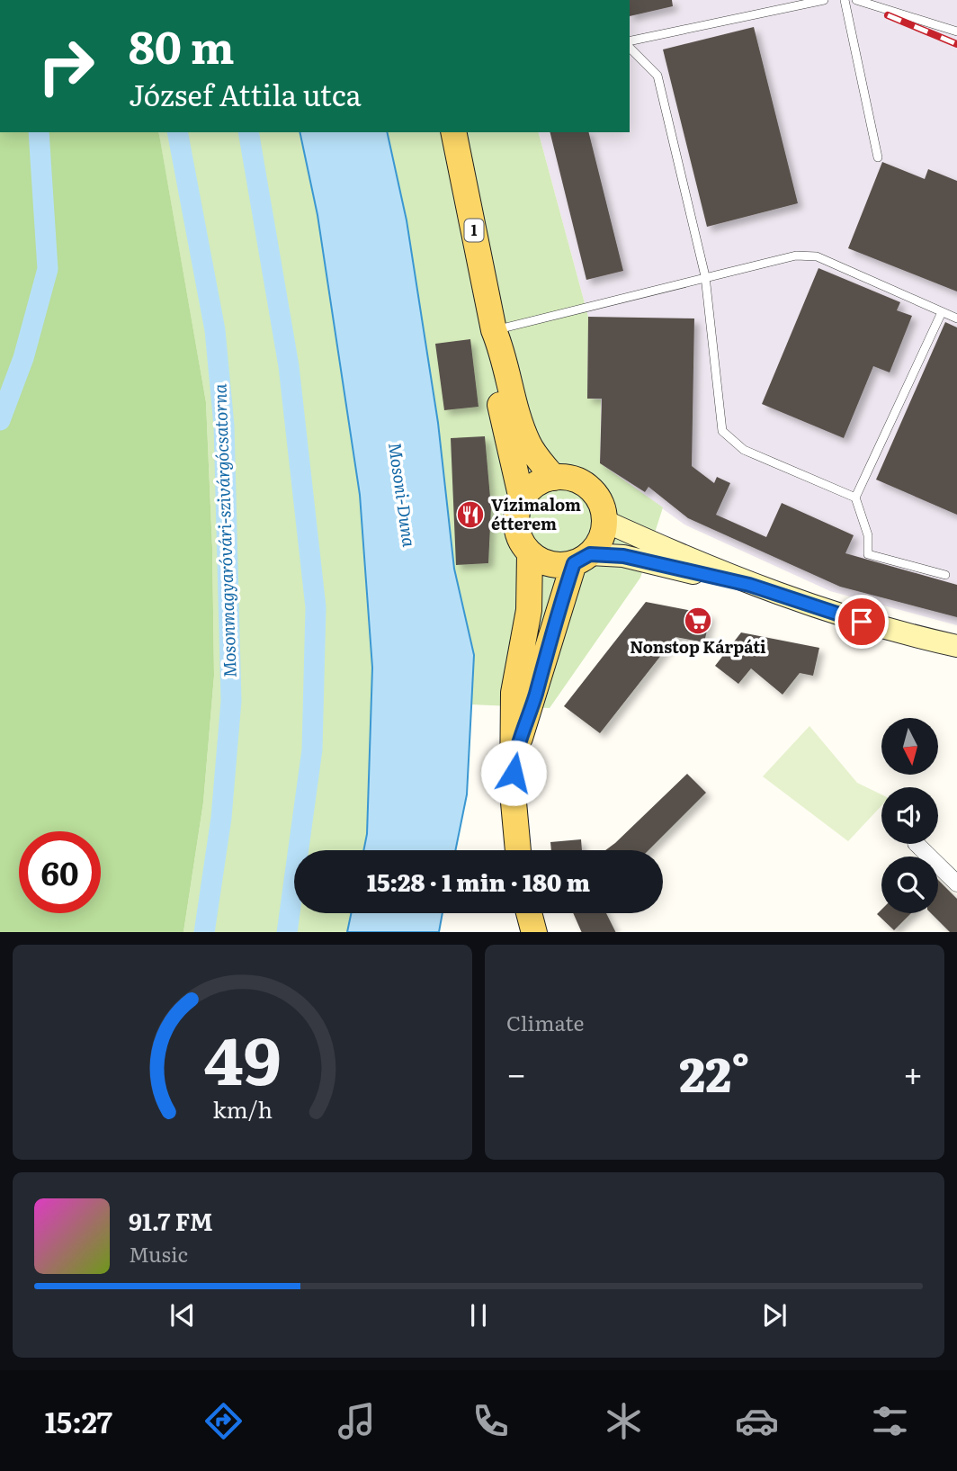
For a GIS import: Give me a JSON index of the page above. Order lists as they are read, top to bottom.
{
  "streets": {
    "main road": ["1"]
  },
  "water": ["Mosoni-Duna", "Mosonmagyaróvári-szivárgócsatorna"],
  "places": {
    "restaurant": ["Vízimalom étterem"],
    "supermarket": ["Nonstop Kárpáti"]
  },
  "north": "bottom",
  "page": {
    "turn": ["80 m", "József Attila utca"],
    "limit": "60",
    "trip": "15:28 · 1 min · 180 m",
    "tile": "Climate",
    "heat": ["−", "22°", "+"],
    "song": ["91.7 FM", "Music"],
    "tabs": "15:27",
    "gauge": ["49", "km/h"]
  }
}
